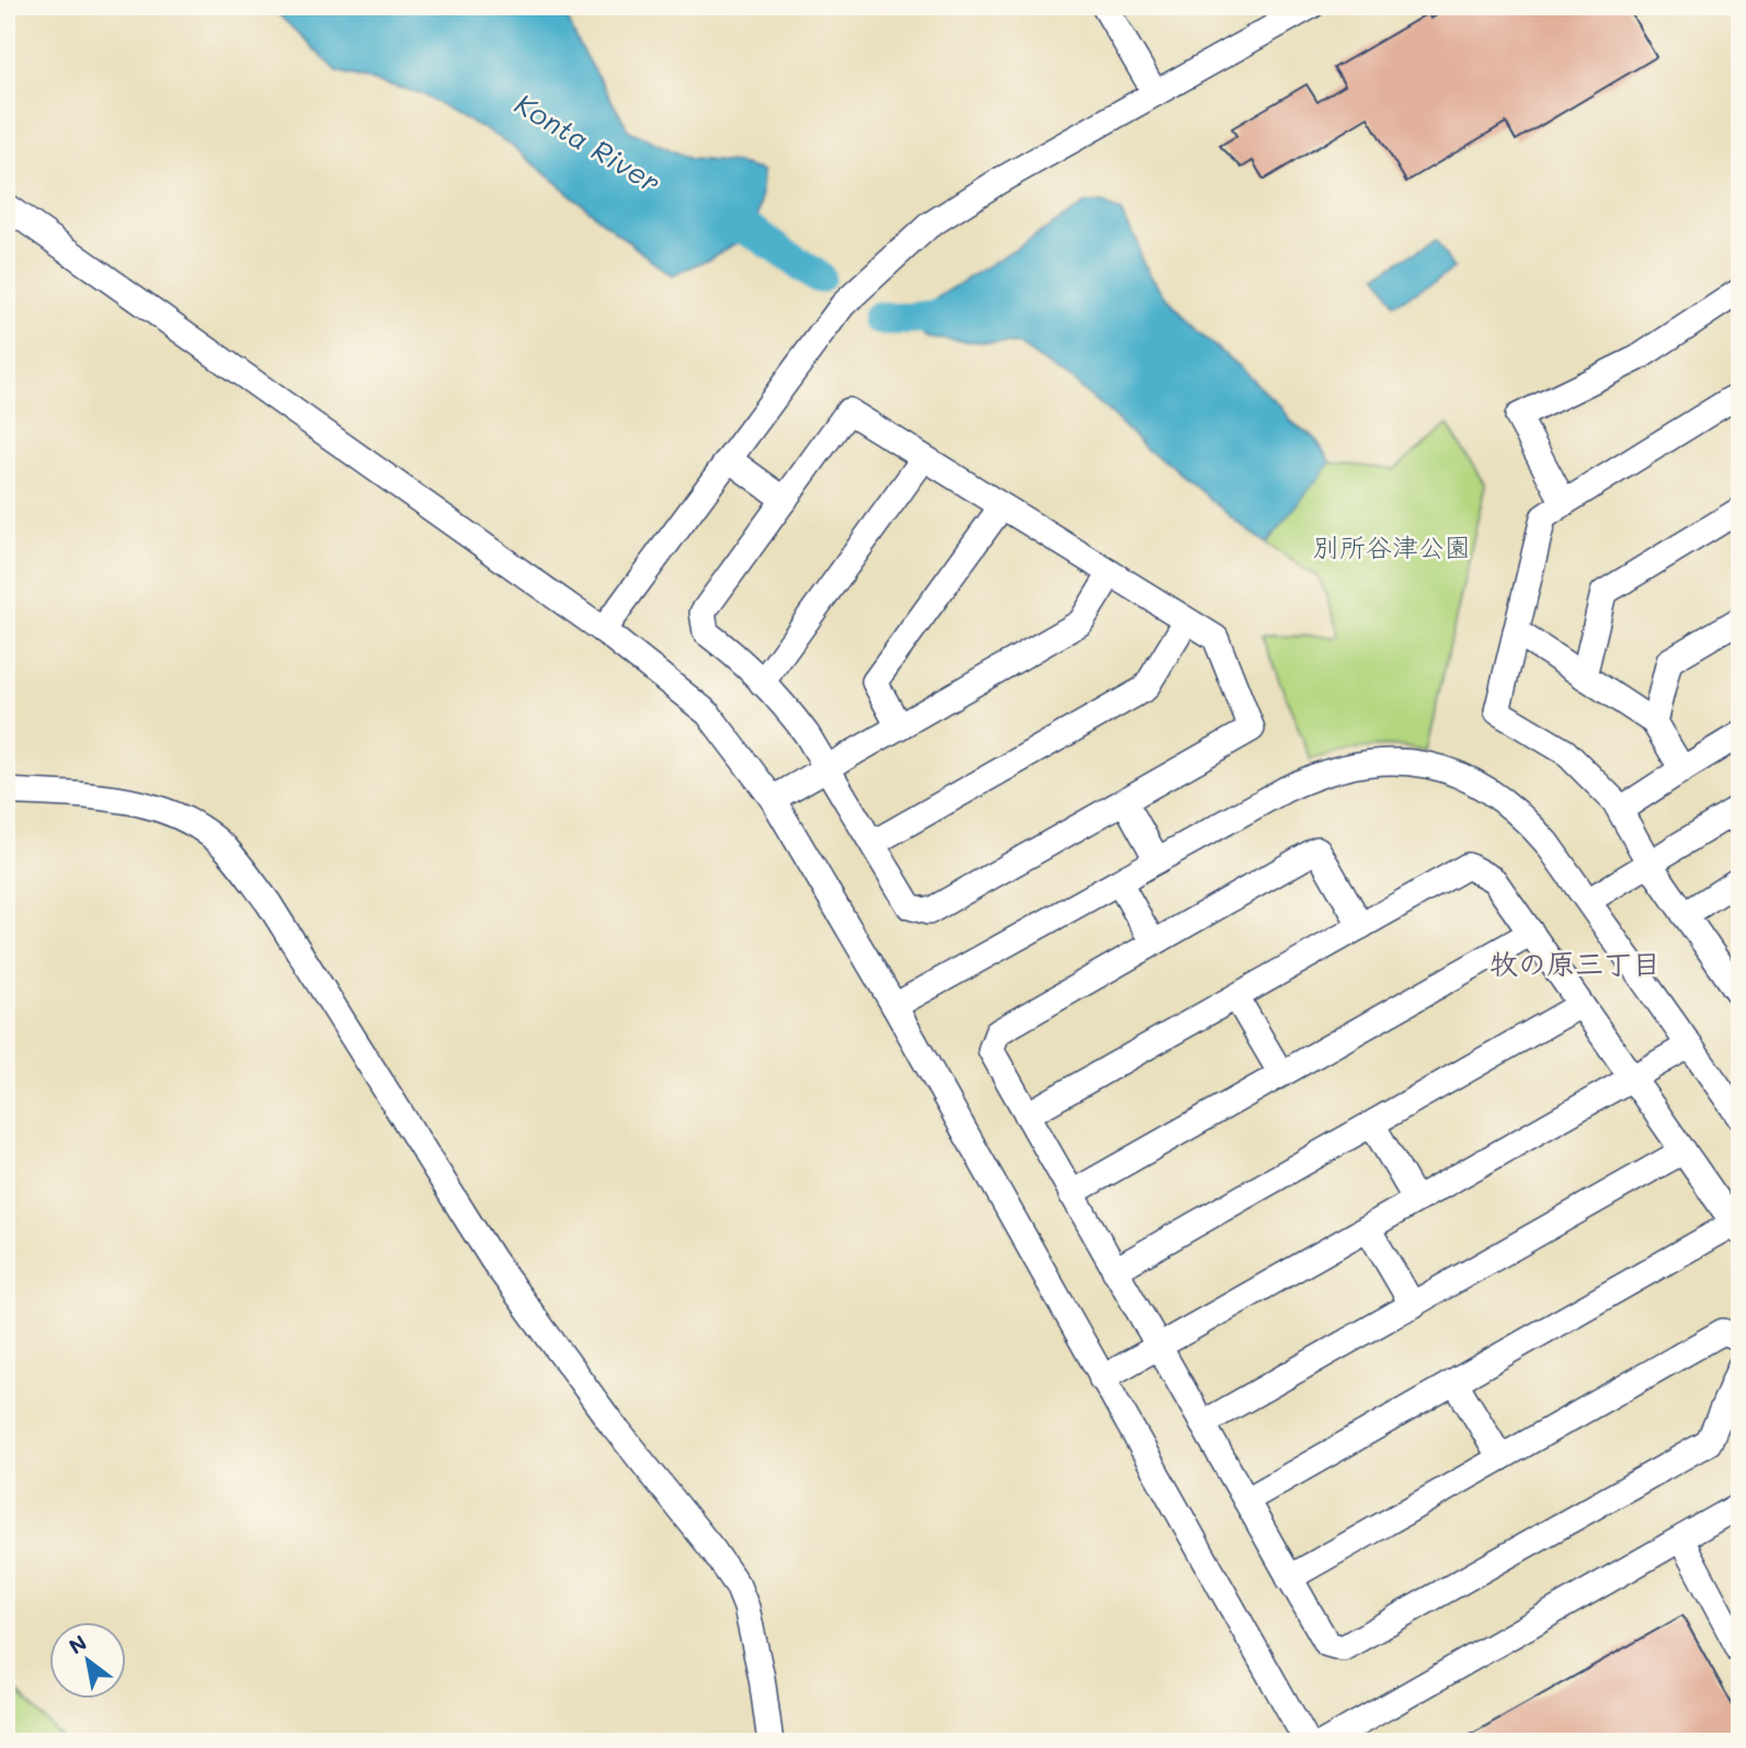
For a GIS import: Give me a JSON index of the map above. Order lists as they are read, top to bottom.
{
  "districts": ["牧の原三丁目"],
  "water": ["Konta River"],
  "parks": ["別所谷津公園"],
  "north": "top left"
}
